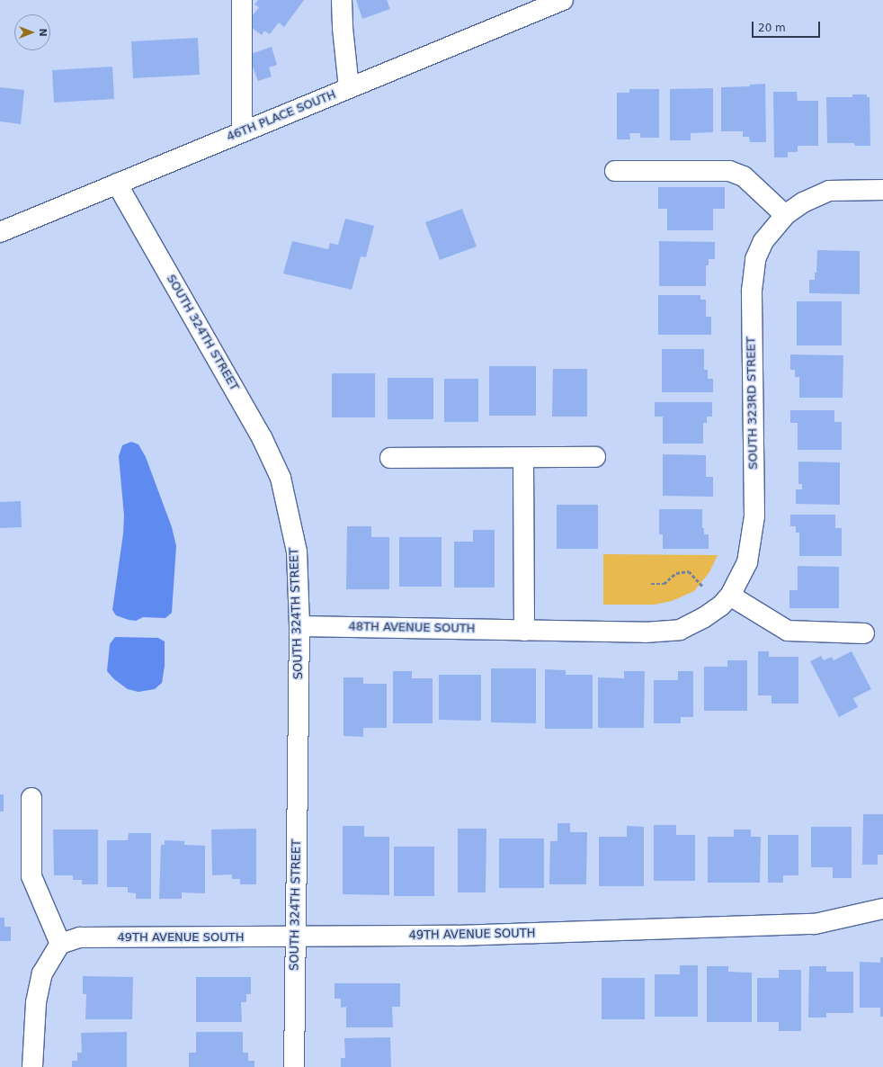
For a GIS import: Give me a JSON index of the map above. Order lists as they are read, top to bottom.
{
  "streets": {
    "street": [
      "46TH PLACE SOUTH",
      "SOUTH 324TH STREET",
      "SOUTH 323RD STREET",
      "48TH AVENUE SOUTH",
      "49TH AVENUE SOUTH"
    ]
  },
  "crossings": [
    ["46TH PLACE SOUTH", "SOUTH 324TH STREET"],
    ["SOUTH 324TH STREET", "48TH AVENUE SOUTH"],
    ["SOUTH 324TH STREET", "49TH AVENUE SOUTH"],
    ["SOUTH 323RD STREET", "48TH AVENUE SOUTH"]
  ],
  "scale_bar": "20 m",
  "north": "right"
}
